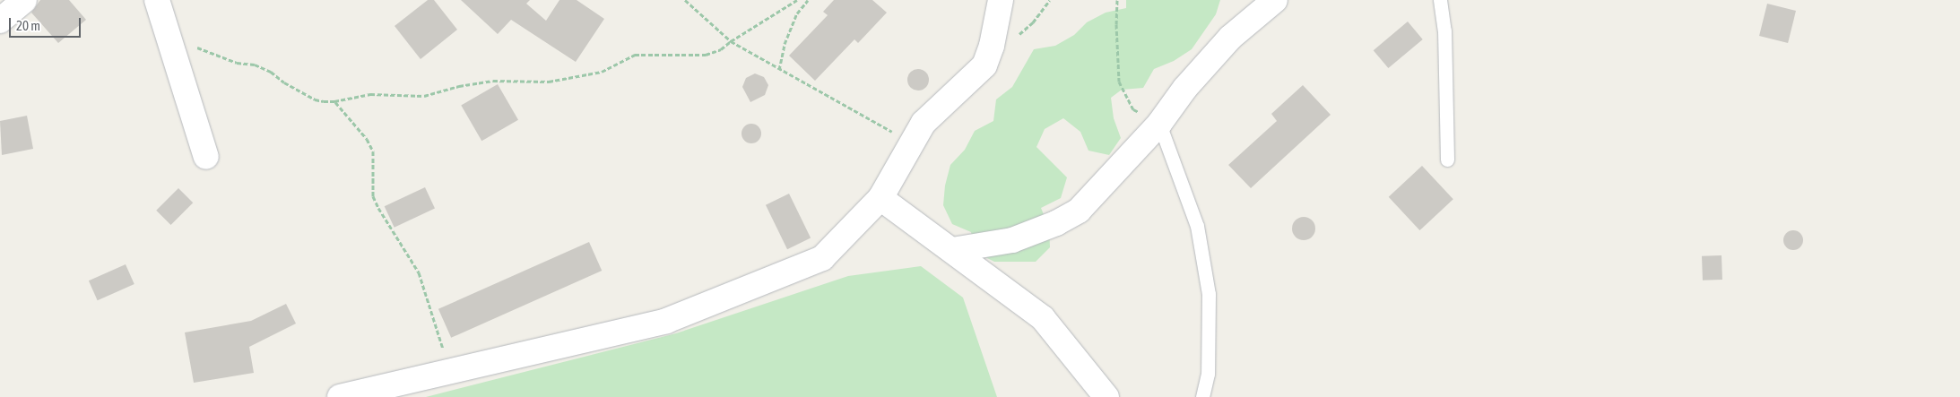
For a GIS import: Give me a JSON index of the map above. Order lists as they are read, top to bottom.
{
  "scale_bar": "20 m"
}
